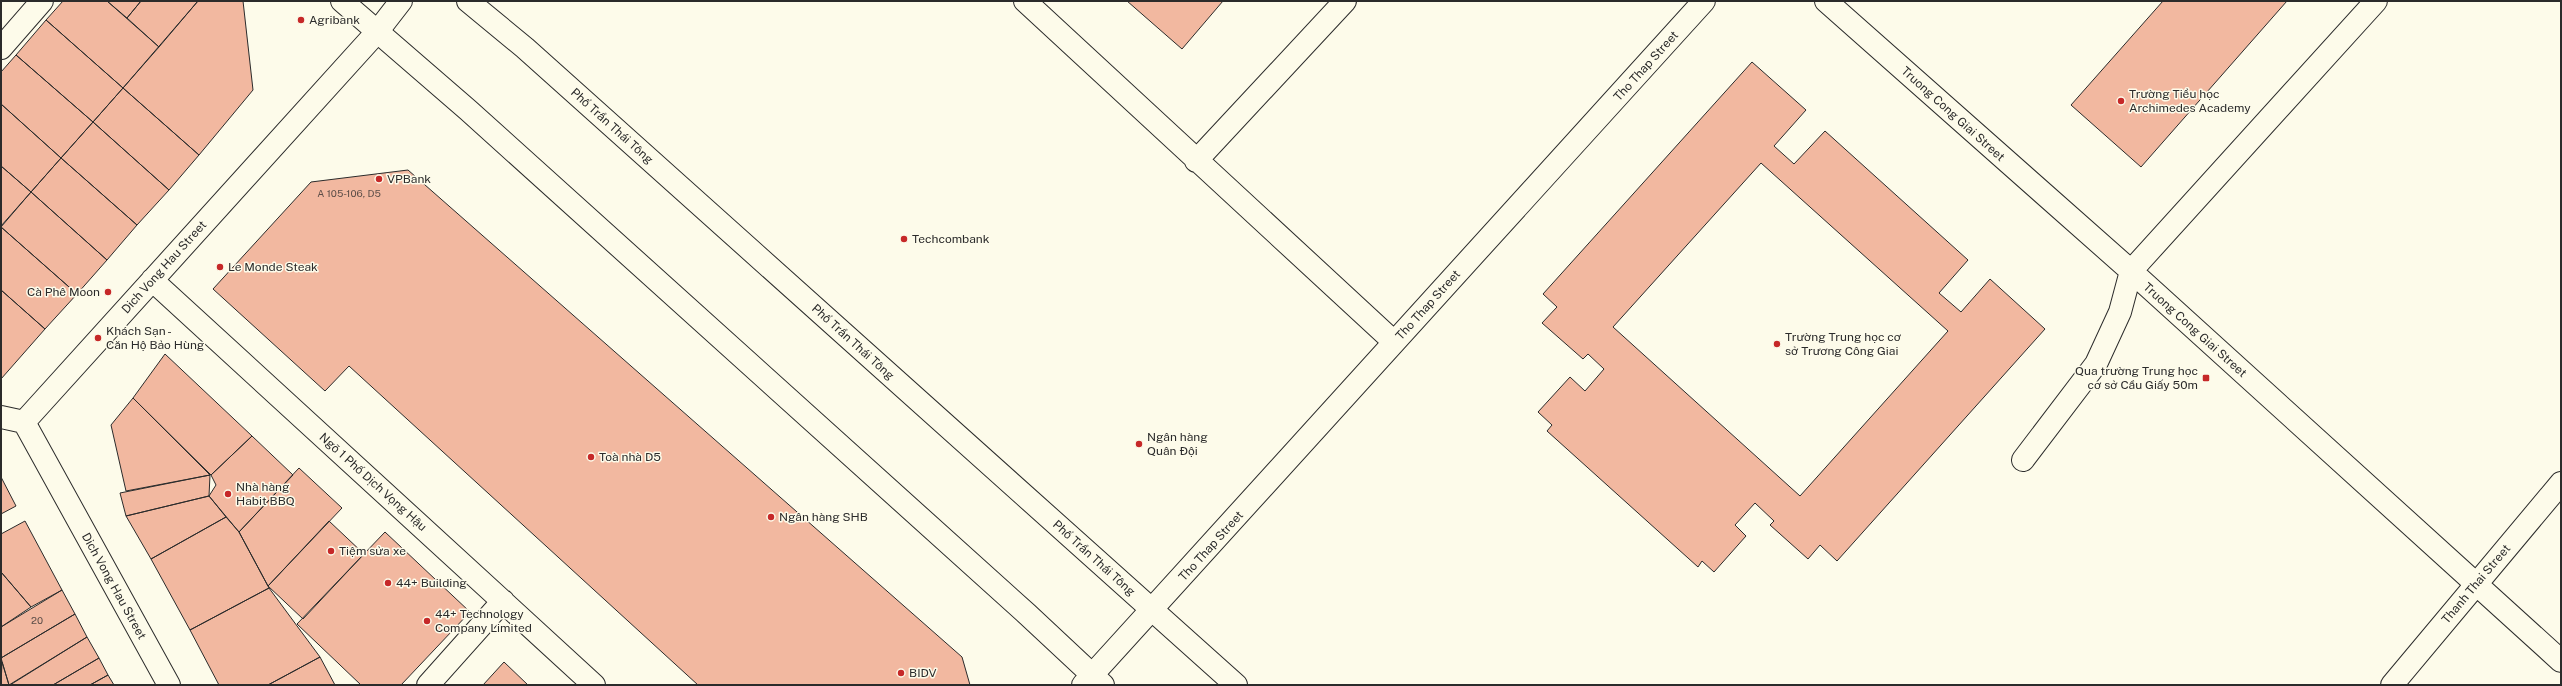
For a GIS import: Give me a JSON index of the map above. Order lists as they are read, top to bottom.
{
  "streets": {
    "street": [
      "Tho Thap Street",
      "Truong Cong Giai Street",
      "Phố Trần Thái Tông",
      "Dich Vong Hau Street",
      "Ngõ 1 Phố Dịch Vọng Hậu",
      "Thanh Thai Street"
    ]
  },
  "crossings": [
    ["Tho Thap Street", "Phố Trần Thái Tông"],
    ["Truong Cong Giai Street", "Thanh Thai Street"],
    ["Dich Vong Hau Street", "Ngõ 1 Phố Dịch Vọng Hậu"]
  ],
  "places": {
    "other": [
      "Agribank",
      "Trường Tiểu học Archimedes Academy",
      "VPBank",
      "Techcombank",
      "Le Monde Steak",
      "Cà Phê Moon",
      "Khách Sạn - Căn Hộ Bảo Hùng",
      "Trường Trung học cơ sở Trương Công Giai",
      "Ngân hàng Quân Đội",
      "Toà nhà D5",
      "Nhà hàng Habit BBQ",
      "Ngân hàng SHB",
      "Tiệm sửa xe",
      "44+ Building",
      "44+ Technology Company Limited",
      "BIDV"
    ],
    "transit": ["Qua trường Trung học cơ sở Cầu Giấy 50m"]
  },
  "house_numbers": ["A 105-106, D5", "20"]
}
